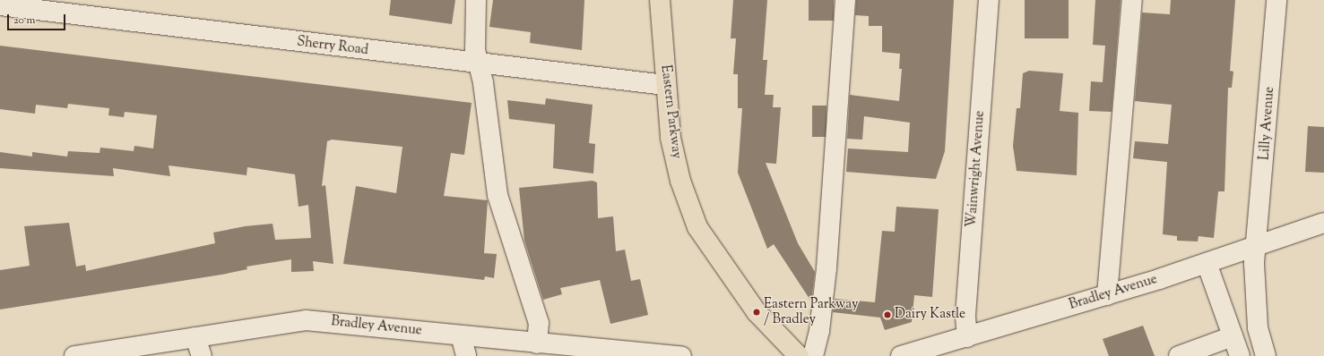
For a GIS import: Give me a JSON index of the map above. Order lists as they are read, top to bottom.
{
  "streets": {
    "main road": ["Eastern Parkway"],
    "street": [
      "Sherry Road",
      "Lilly Avenue",
      "Wainwright Avenue",
      "Bradley Avenue"
    ]
  },
  "crossings": [
    ["Sherry Road", "Eastern Parkway"],
    ["Lilly Avenue", "Bradley Avenue"],
    ["Wainwright Avenue", "Bradley Avenue"]
  ],
  "places": ["Eastern Parkway / Bradley", "Dairy Kastle"],
  "scale_bar": "20 m"
}
